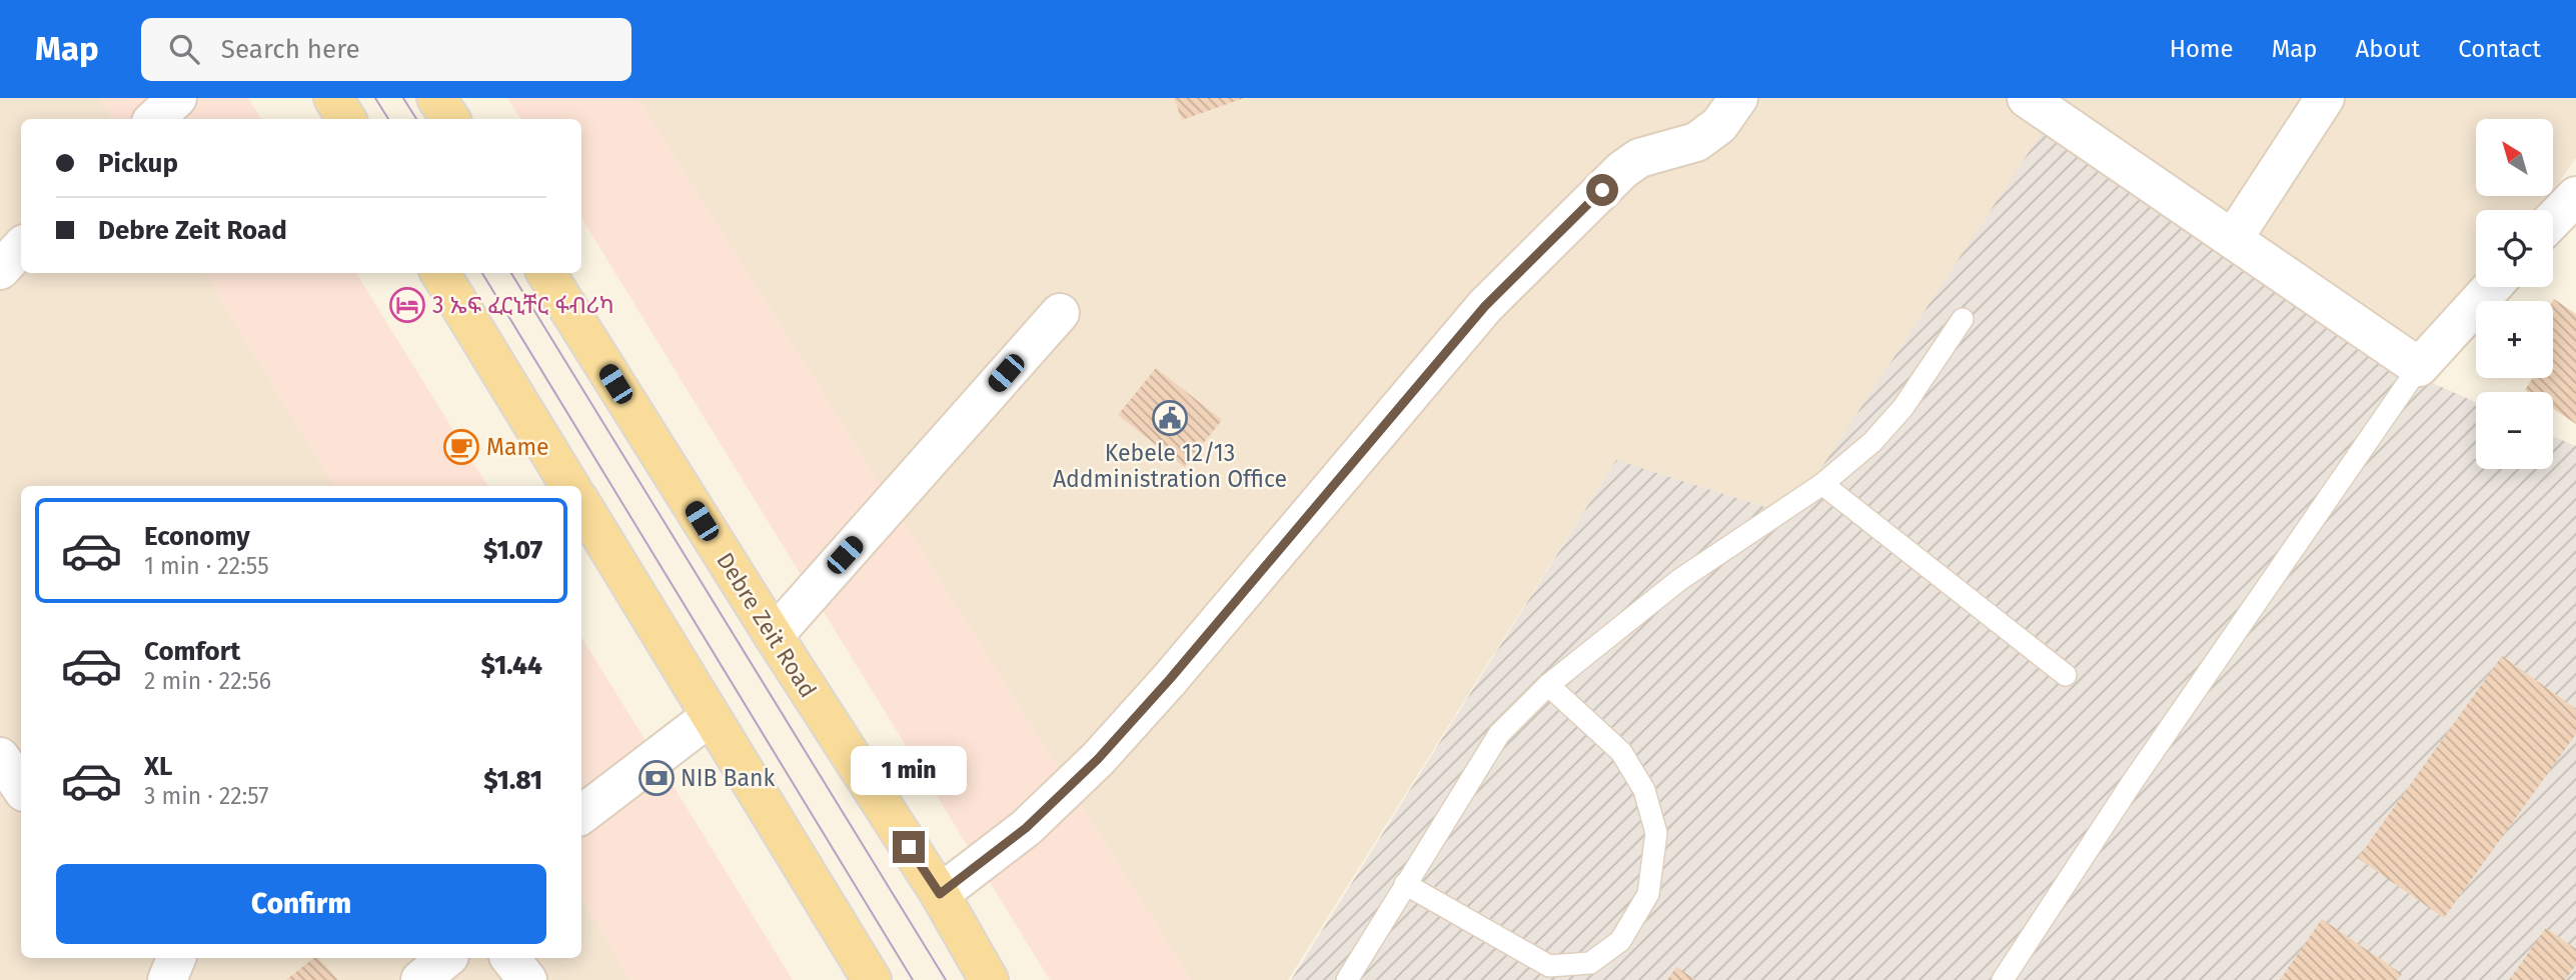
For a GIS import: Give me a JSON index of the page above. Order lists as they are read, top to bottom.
{
  "streets": {
    "main road": ["Debre Zeit Road"]
  },
  "places": {
    "hotel": ["3 ኤፍ ፈርኒቸር ፋብሪካ"],
    "public building": ["Kebele 12/13 Addministration Office"],
    "cafe": ["Mame"],
    "bank": ["NIB Bank"]
  },
  "north": "top left",
  "page": {
    "header": "Map",
    "search": "Search here",
    "nav": [
      "Home",
      "Map",
      "About",
      "Contact"
    ],
    "map_buttons": ["+", "−"],
    "banner": ["Pickup", "Debre Zeit Road"],
    "list": [
      {
        "name": "Economy",
        "note": "1 min · 22:55",
        "value": "$1.07"
      },
      {
        "name": "Comfort",
        "note": "2 min · 22:56",
        "value": "$1.44"
      },
      {
        "name": "XL",
        "note": "3 min · 22:57",
        "value": "$1.81"
      }
    ],
    "bubble": "1 min",
    "buttons": "Confirm"
  }
}
